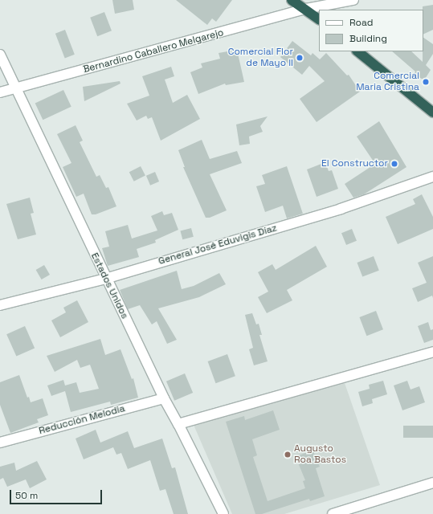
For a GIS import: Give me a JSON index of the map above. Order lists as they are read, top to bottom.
{
  "streets": {
    "street": [
      "Bernardino Caballero Melgarejo",
      "General José Eduvigis Díaz",
      "Estados Unidos",
      "Reducción Melodia"
    ]
  },
  "crossings": [
    ["Bernardino Caballero Melgarejo", "Estados Unidos"],
    ["General José Eduvigis Díaz", "Estados Unidos"],
    ["Estados Unidos", "Reducción Melodia"]
  ],
  "places": [
    "Comercial Flor de Mayo II",
    "Comercial Maria Cristina",
    "El Constructor",
    "Augusto Roa Bastos"
  ],
  "legend": ["Road", "Building"],
  "scale_bar": "50 m"
}
